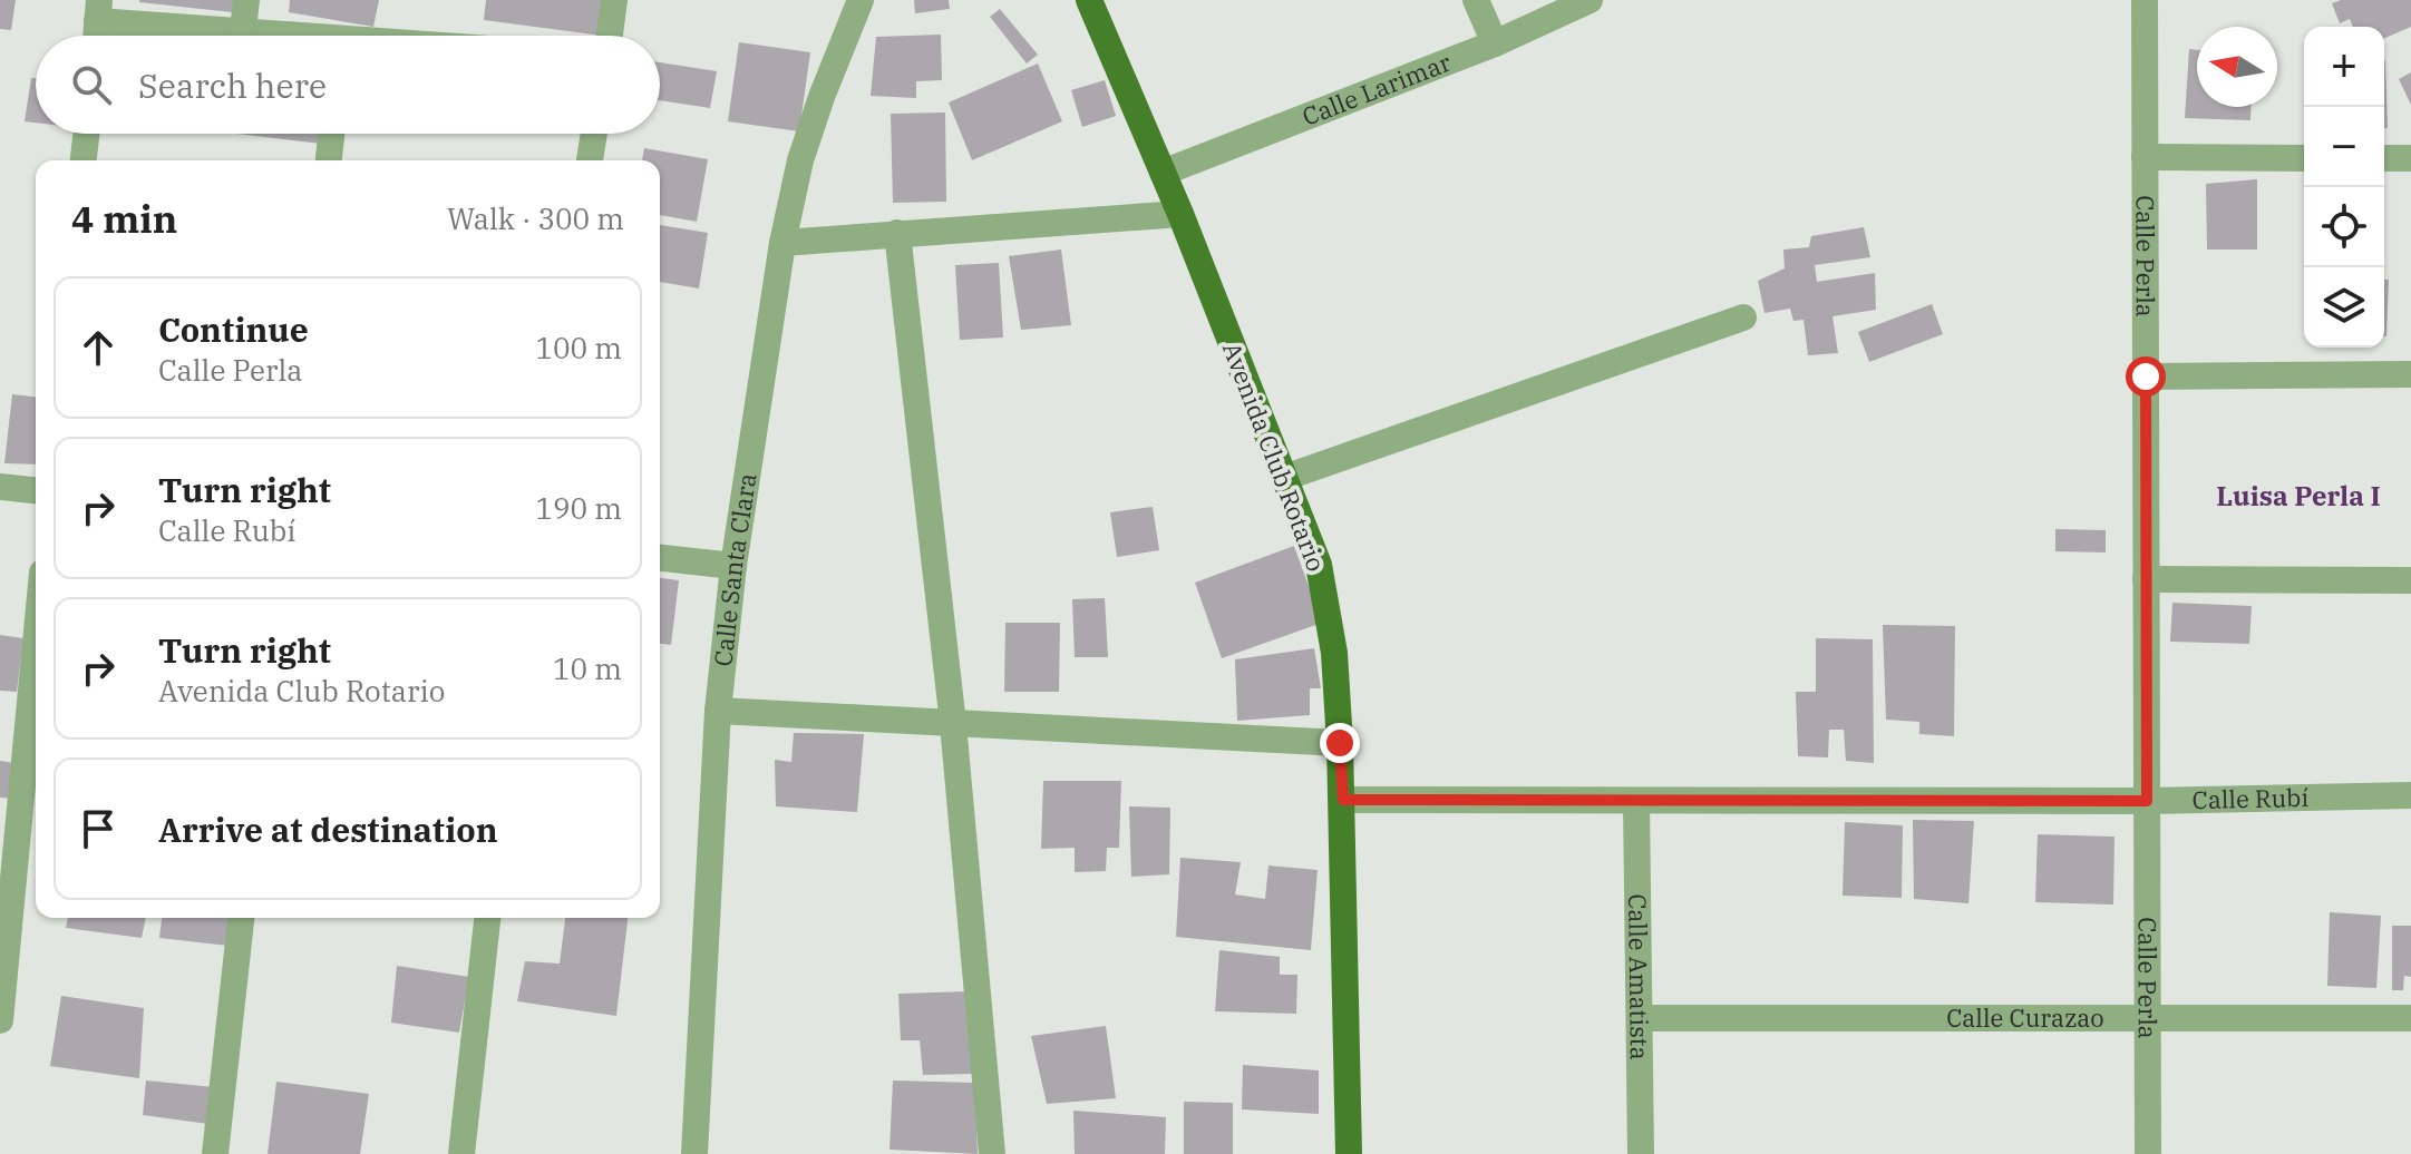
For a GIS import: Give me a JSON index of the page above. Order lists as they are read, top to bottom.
{
  "streets": {
    "main road": ["Avenida Club Rotario"],
    "street": [
      "Calle Larimar",
      "Calle Perla",
      "Calle Santa Clara",
      "Calle Rubí",
      "Calle Amatista",
      "Calle Curazao"
    ]
  },
  "crossings": [
    ["Calle Larimar", "Avenida Club Rotario"],
    ["Calle Perla", "Calle Rubí"],
    ["Calle Perla", "Calle Curazao"],
    ["Avenida Club Rotario", "Calle Rubí"],
    ["Calle Rubí", "Calle Amatista"],
    ["Calle Amatista", "Calle Curazao"]
  ],
  "districts": ["Luisa Perla I"],
  "north": "left",
  "page": {
    "map_buttons": ["+", "−"],
    "search": "Search here",
    "heading": ["4 min", "Walk · 300 m"],
    "list": [
      ["Continue", "Calle Perla", "100 m"],
      ["Turn right", "Calle Rubí", "190 m"],
      ["Turn right", "Avenida Club Rotario", "10 m"],
      "Arrive at destination"
    ]
  }
}
